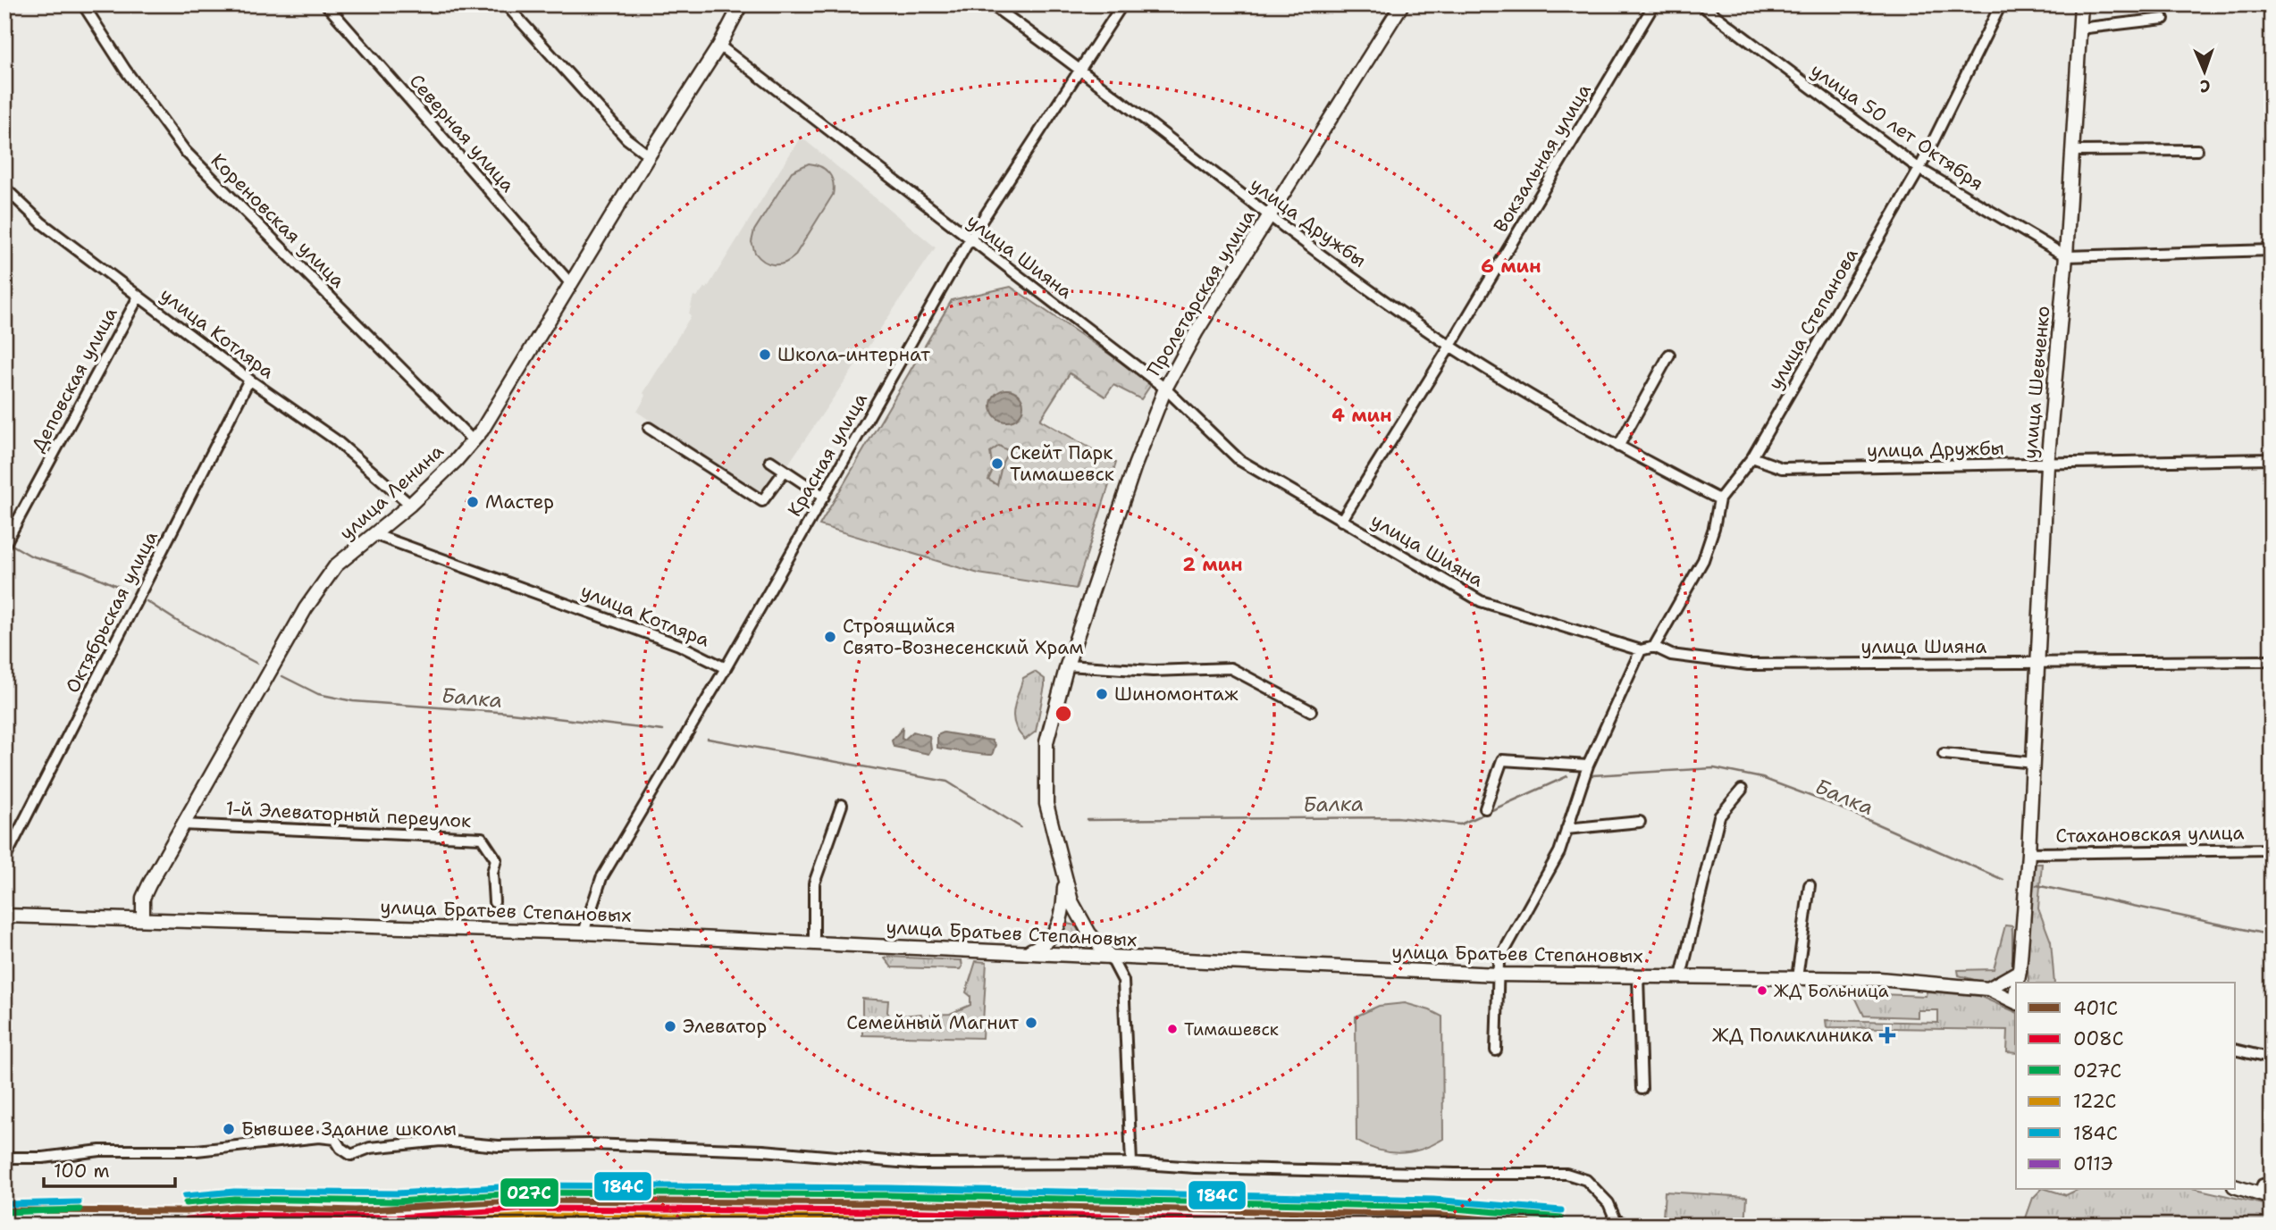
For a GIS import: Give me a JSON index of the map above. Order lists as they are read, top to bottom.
{
  "streets": {
    "main road": [
      "Пролетарская улица",
      "улица Шевченко",
      "улица Ленина",
      "улица Братьев Степановых"
    ],
    "street": [
      "улица 50 лет Октября",
      "Северная улица",
      "Вокзальная улица",
      "Кореновская улица",
      "улица Дружбы",
      "улица Шияна",
      "улица Степанова",
      "улица Котляра",
      "Деповская улица",
      "Красная улица",
      "Октябрьская улица",
      "1-й Элеваторный переулок",
      "Стахановская улица"
    ]
  },
  "crossings": [
    ["улица 50 лет Октября", "улица Степанова"],
    ["улица 50 лет Октября", "улица Шевченко"],
    ["Северная улица", "улица Ленина"],
    ["Вокзальная улица", "улица Дружбы"],
    ["Вокзальная улица", "улица Шияна"],
    ["Кореновская улица", "улица Ленина"],
    ["улица Дружбы", "Пролетарская улица"],
    ["улица Дружбы", "улица Степанова"],
    ["улица Дружбы", "улица Шевченко"],
    ["улица Дружбы", "Красная улица"],
    ["улица Шияна", "Пролетарская улица"],
    ["улица Шияна", "улица Степанова"],
    ["улица Шияна", "улица Шевченко"],
    ["улица Шияна", "Красная улица"],
    ["улица Шияна", "улица Ленина"],
    ["Пролетарская улица", "улица Братьев Степановых"],
    ["улица Котляра", "Деповская улица"],
    ["улица Котляра", "Красная улица"],
    ["улица Котляра", "улица Ленина"],
    ["улица Котляра", "Октябрьская улица"],
    ["улица Шевченко", "Стахановская улица"],
    ["Красная улица", "улица Братьев Степановых"],
    ["улица Ленина", "1-й Элеваторный переулок"],
    ["улица Ленина", "улица Братьев Степановых"]
  ],
  "water": ["Балка"],
  "places": {
    "other": [
      "Школа-интернат",
      "Скейт Парк Тимашевск",
      "Мастер",
      "Строящийся Свято-Вознесенский Храм",
      "Шиномонтаж",
      "ЖД Больница",
      "Семейный Магнит",
      "Элеватор",
      "Тимашевск",
      "Бывшее Здание школы"
    ],
    "health": ["ЖД Поликлиника"]
  },
  "lines": [
    "transit line 184С",
    "transit line 027С",
    "transit line 401С",
    "transit line 008С",
    "transit line 122С",
    "transit line 011Э"
  ],
  "legend": [
    "401С",
    "008С",
    "027С",
    "122С",
    "184С",
    "011Э"
  ],
  "scale_bar": "100 m",
  "north": "bottom",
  "rings": ["6 мин", "4 мин", "2 мин"]
}
